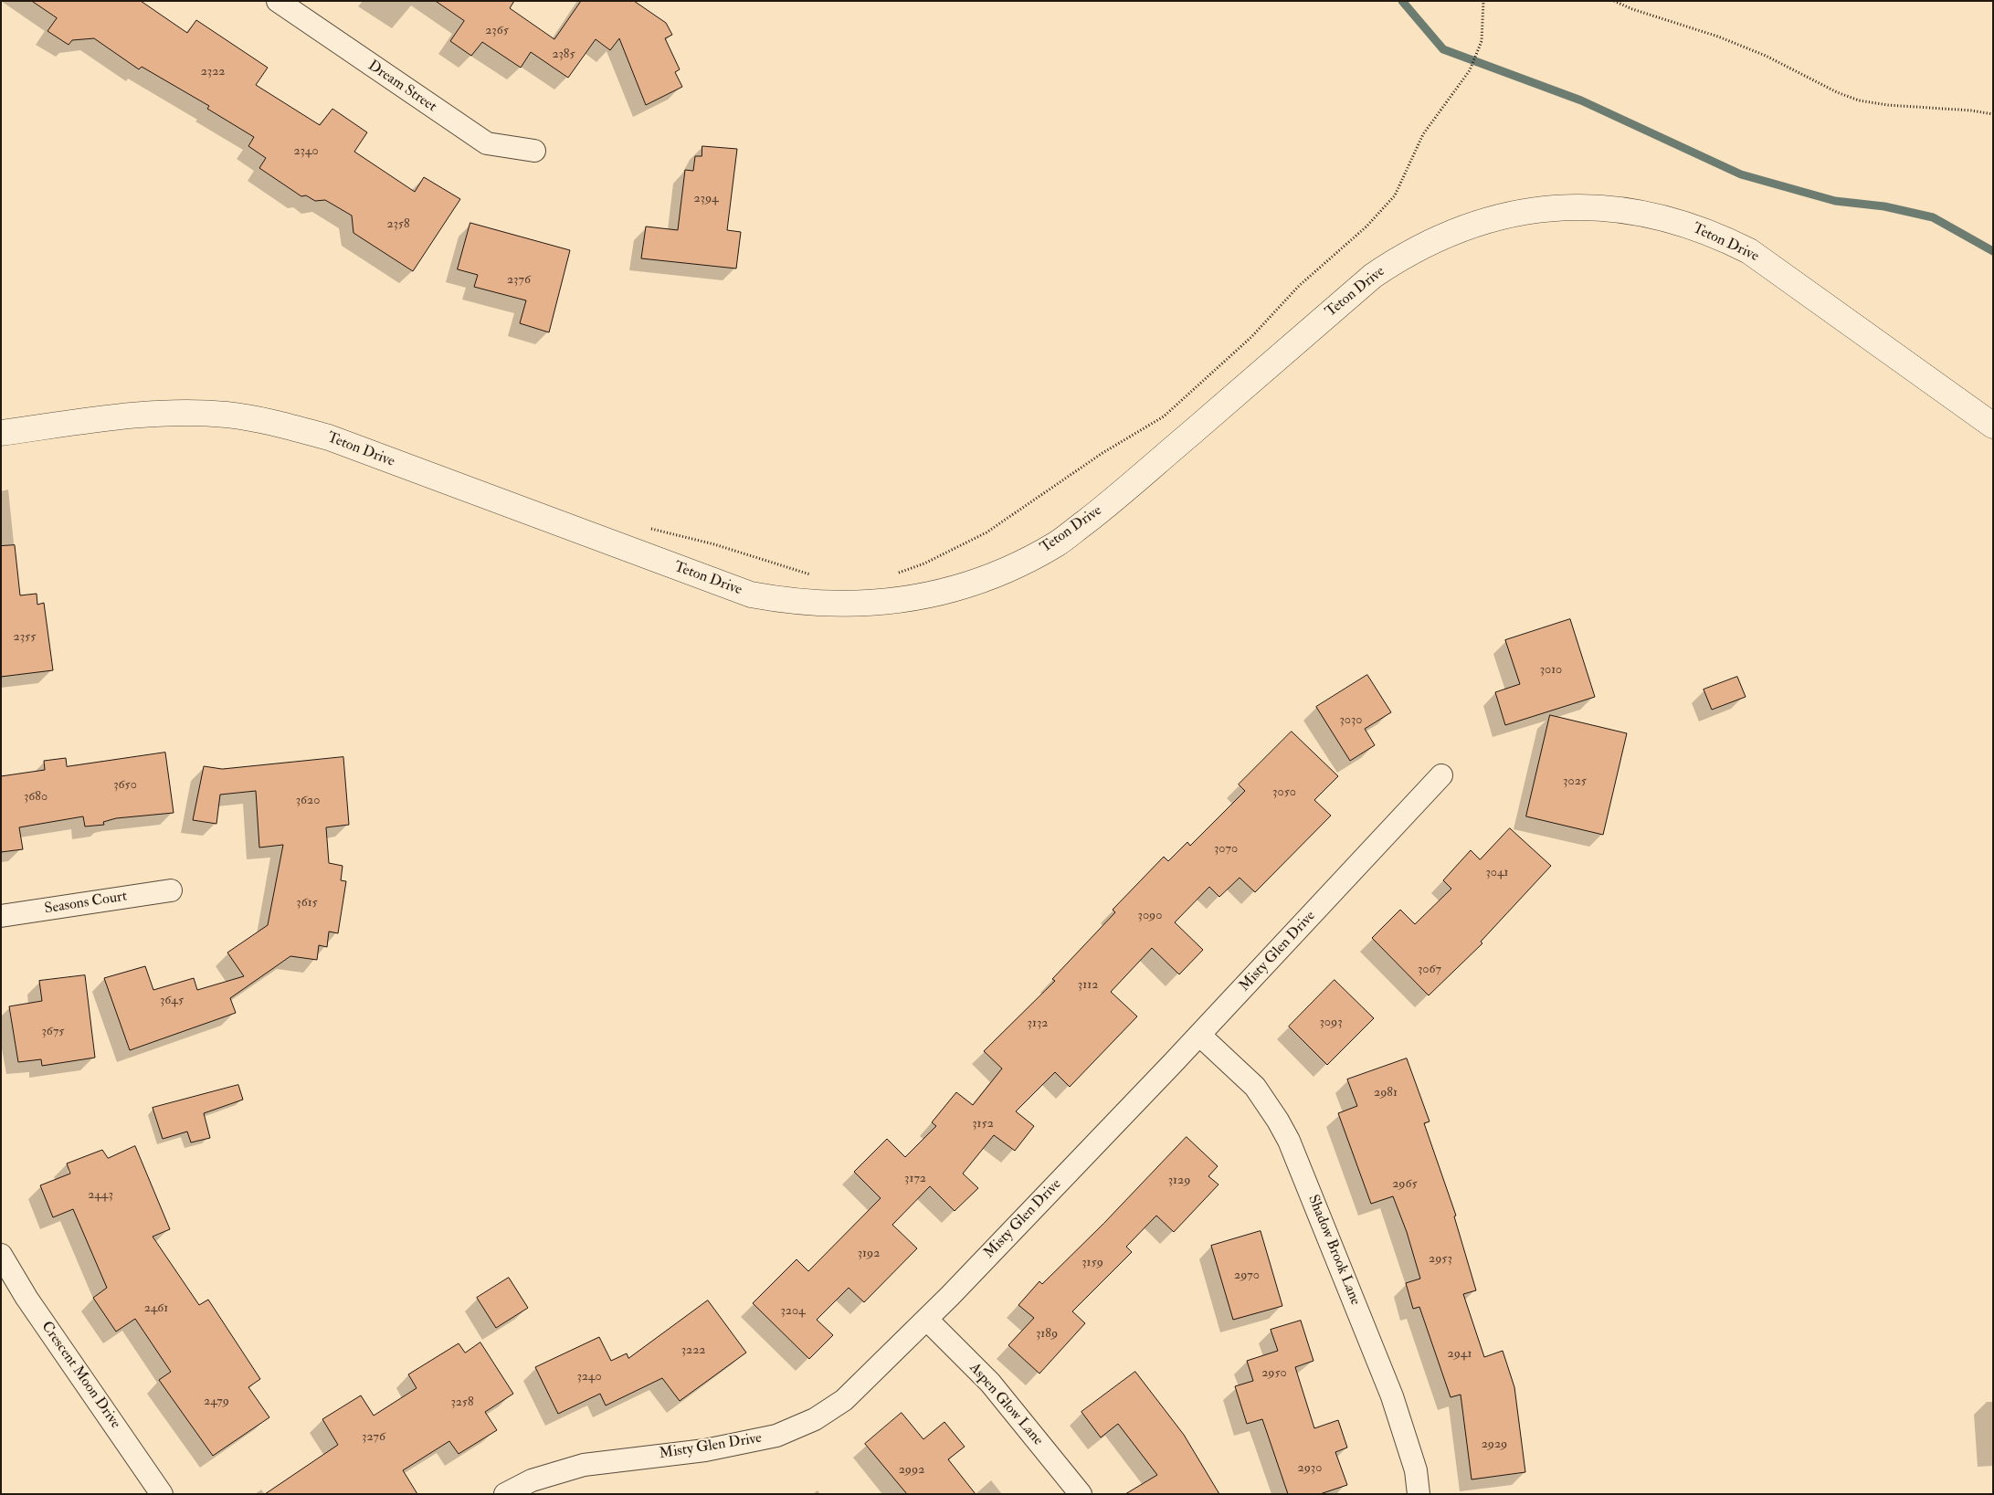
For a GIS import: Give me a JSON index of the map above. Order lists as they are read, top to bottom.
{
  "streets": {
    "street": [
      "Dream Street",
      "Teton Drive",
      "Seasons Court",
      "Misty Glen Drive",
      "Shadow Brook Lane",
      "Crescent Moon Drive",
      "Aspen Glow Lane"
    ]
  },
  "crossings": [
    ["Misty Glen Drive", "Shadow Brook Lane"],
    ["Misty Glen Drive", "Aspen Glow Lane"]
  ],
  "house_numbers": [
    "2365",
    "2385",
    "2322",
    "2340",
    "2394",
    "2358",
    "2376",
    "2355",
    "3010",
    "3030",
    "3025",
    "3650",
    "3050",
    "3680",
    "3620",
    "3070",
    "3041",
    "3615",
    "3090",
    "3067",
    "3112",
    "3645",
    "3093",
    "3132",
    "3675",
    "2981",
    "3152",
    "3172",
    "3129",
    "2965",
    "2443",
    "3192",
    "2953",
    "3159",
    "2970",
    "2461",
    "3204",
    "3189",
    "3222",
    "2941",
    "2950",
    "3240",
    "2479",
    "3258",
    "3276",
    "2929",
    "2930",
    "2992"
  ]
}
